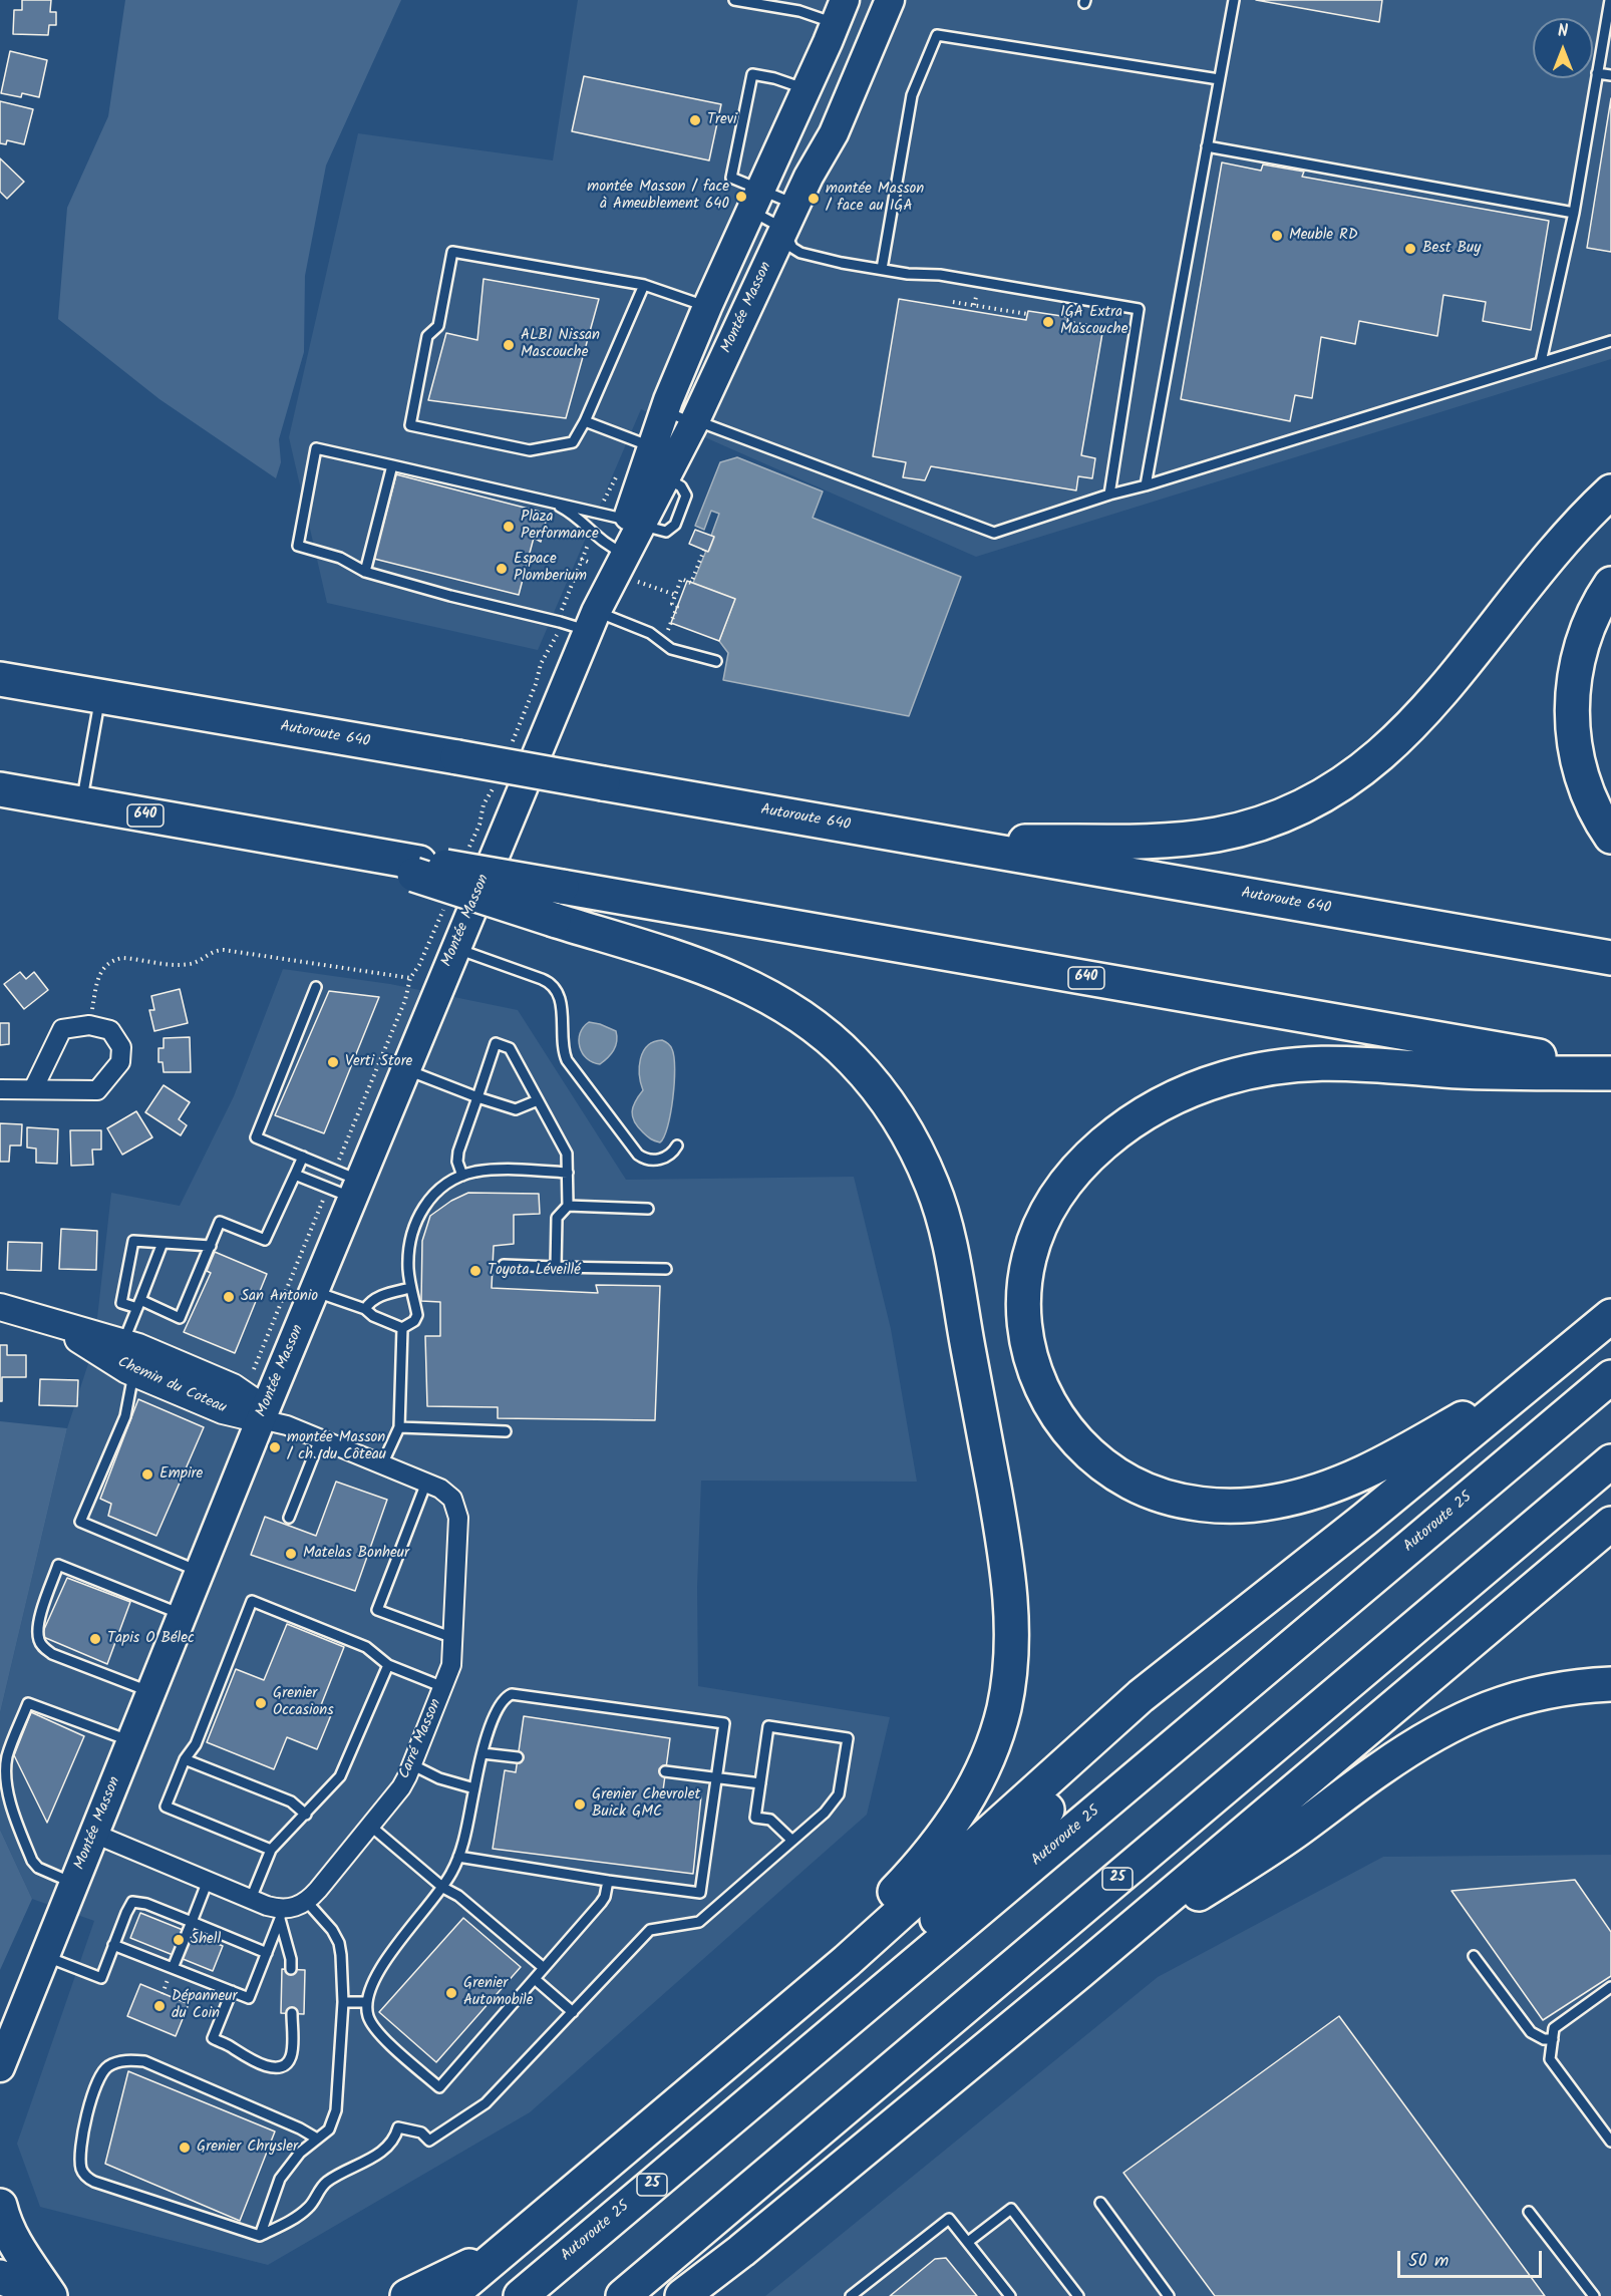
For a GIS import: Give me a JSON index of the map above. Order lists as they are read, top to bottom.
{
  "streets": {
    "highway": [
      "Autoroute 640",
      "640",
      "Autoroute 25",
      "25"
    ],
    "main road": ["Montée Masson"],
    "street": ["Chemin du Coteau", "Carré Masson"]
  },
  "crossings": [
    ["Montée Masson", "Chemin du Coteau"],
    ["Montée Masson", "Carré Masson"],
    ["Chemin du Coteau", "Carré Masson"]
  ],
  "places": [
    "Trevi",
    "montée Masson / face à Ameublement 640",
    "montée Masson / face au IGA",
    "Meuble RD",
    "Best Buy",
    "IGA Extra Mascouche",
    "ALBI Nissan Mascouche",
    "Plaza Performance",
    "Espace Plomberium",
    "Verti Store",
    "Toyota Léveillé",
    "San Antonio",
    "montée Masson / ch. du Côteau",
    "Empire",
    "Matelas Bonheur",
    "Tapis O Bélec",
    "Grenier Occasions",
    "Grenier Chevrolet Buick GMC",
    "Shell",
    "Grenier Automobile",
    "Dépanneur du Coin",
    "Grenier Chrysler"
  ],
  "scale_bar": "50 m",
  "north": "top"
}
